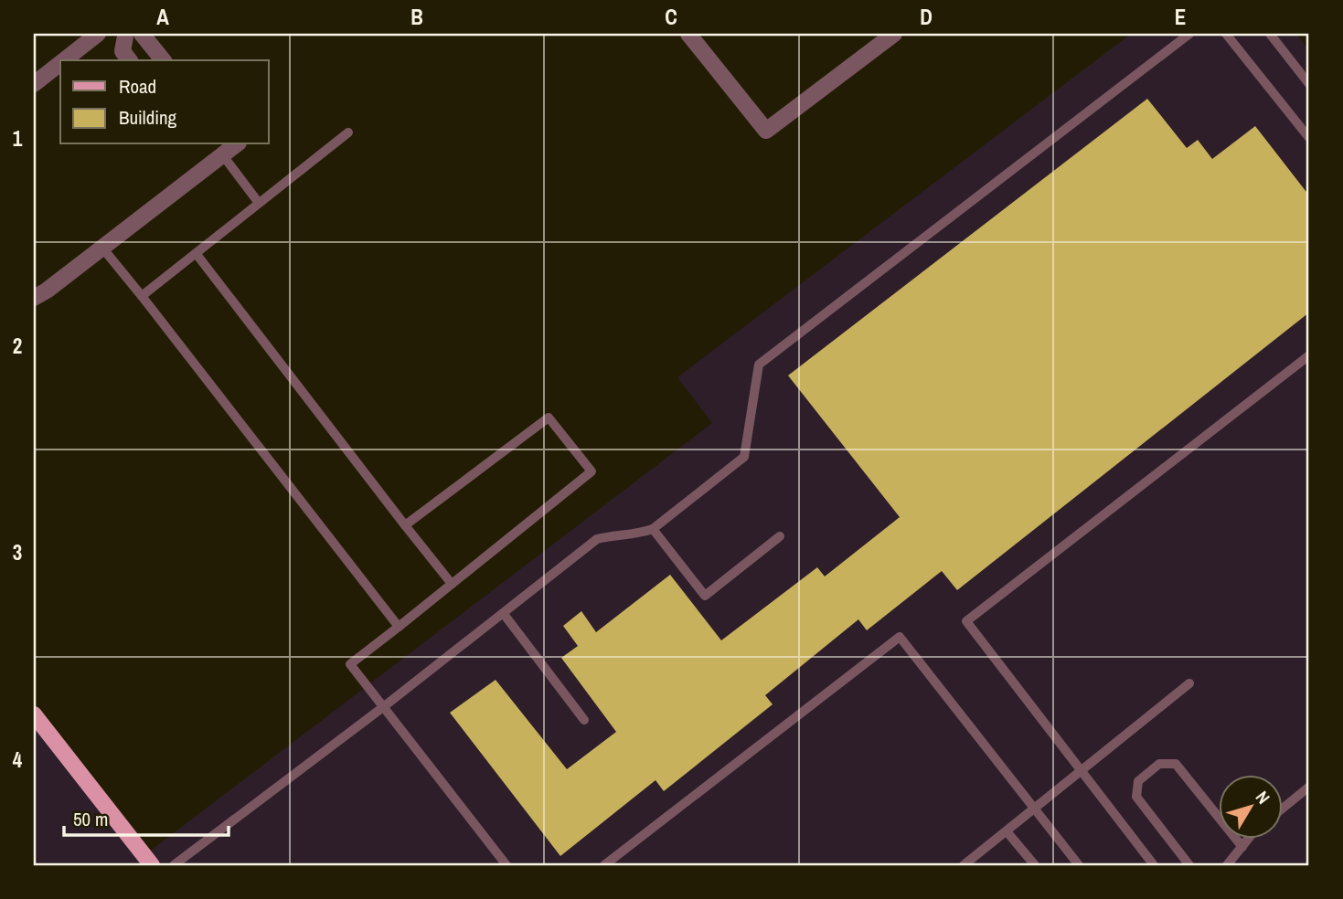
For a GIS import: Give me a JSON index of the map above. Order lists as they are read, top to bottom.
{
  "legend": ["Road", "Building"],
  "scale_bar": "50 m",
  "north": "top right",
  "grid": {
    "columns": [
      "A",
      "B",
      "C",
      "D",
      "E"
    ],
    "rows": [
      "1",
      "2",
      "3",
      "4"
    ]
  }
}
